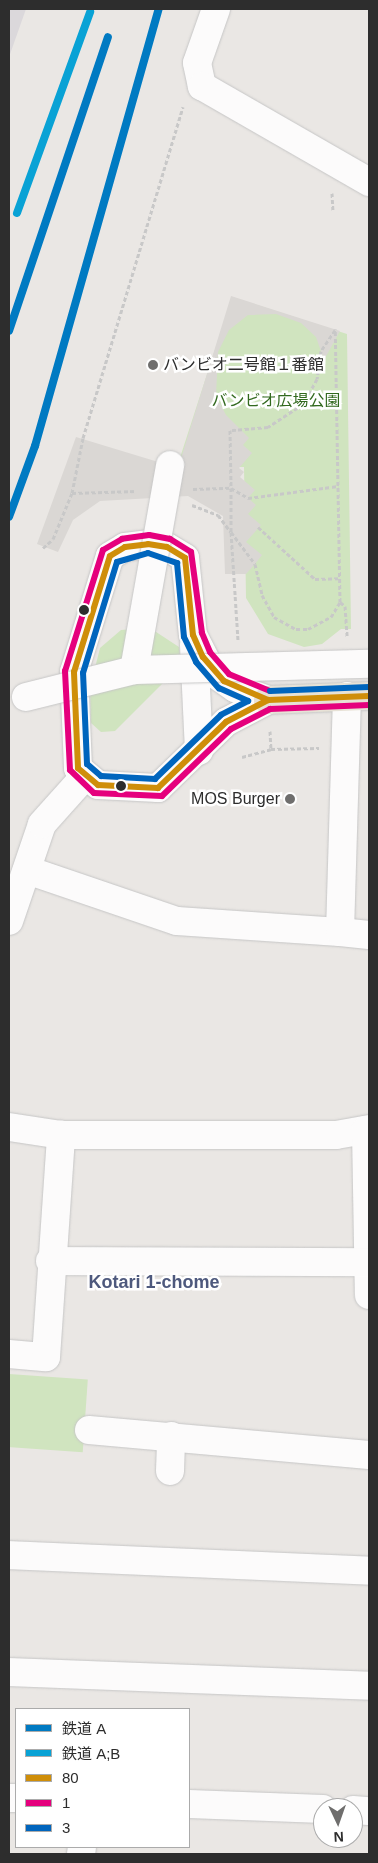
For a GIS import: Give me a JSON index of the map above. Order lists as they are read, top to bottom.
{
  "districts": ["Kotari 1-chome"],
  "parks": ["バンビオ広場公園"],
  "places": ["バンビオ二号館１番館", "MOS Burger"],
  "lines": [
    "rail line A",
    "rail line A;B",
    "transit line 1",
    "transit line 80",
    "transit line 3"
  ],
  "legend": [
    "鉄道 A",
    "鉄道 A;B",
    "80",
    "1",
    "3"
  ],
  "north": "bottom"
}
